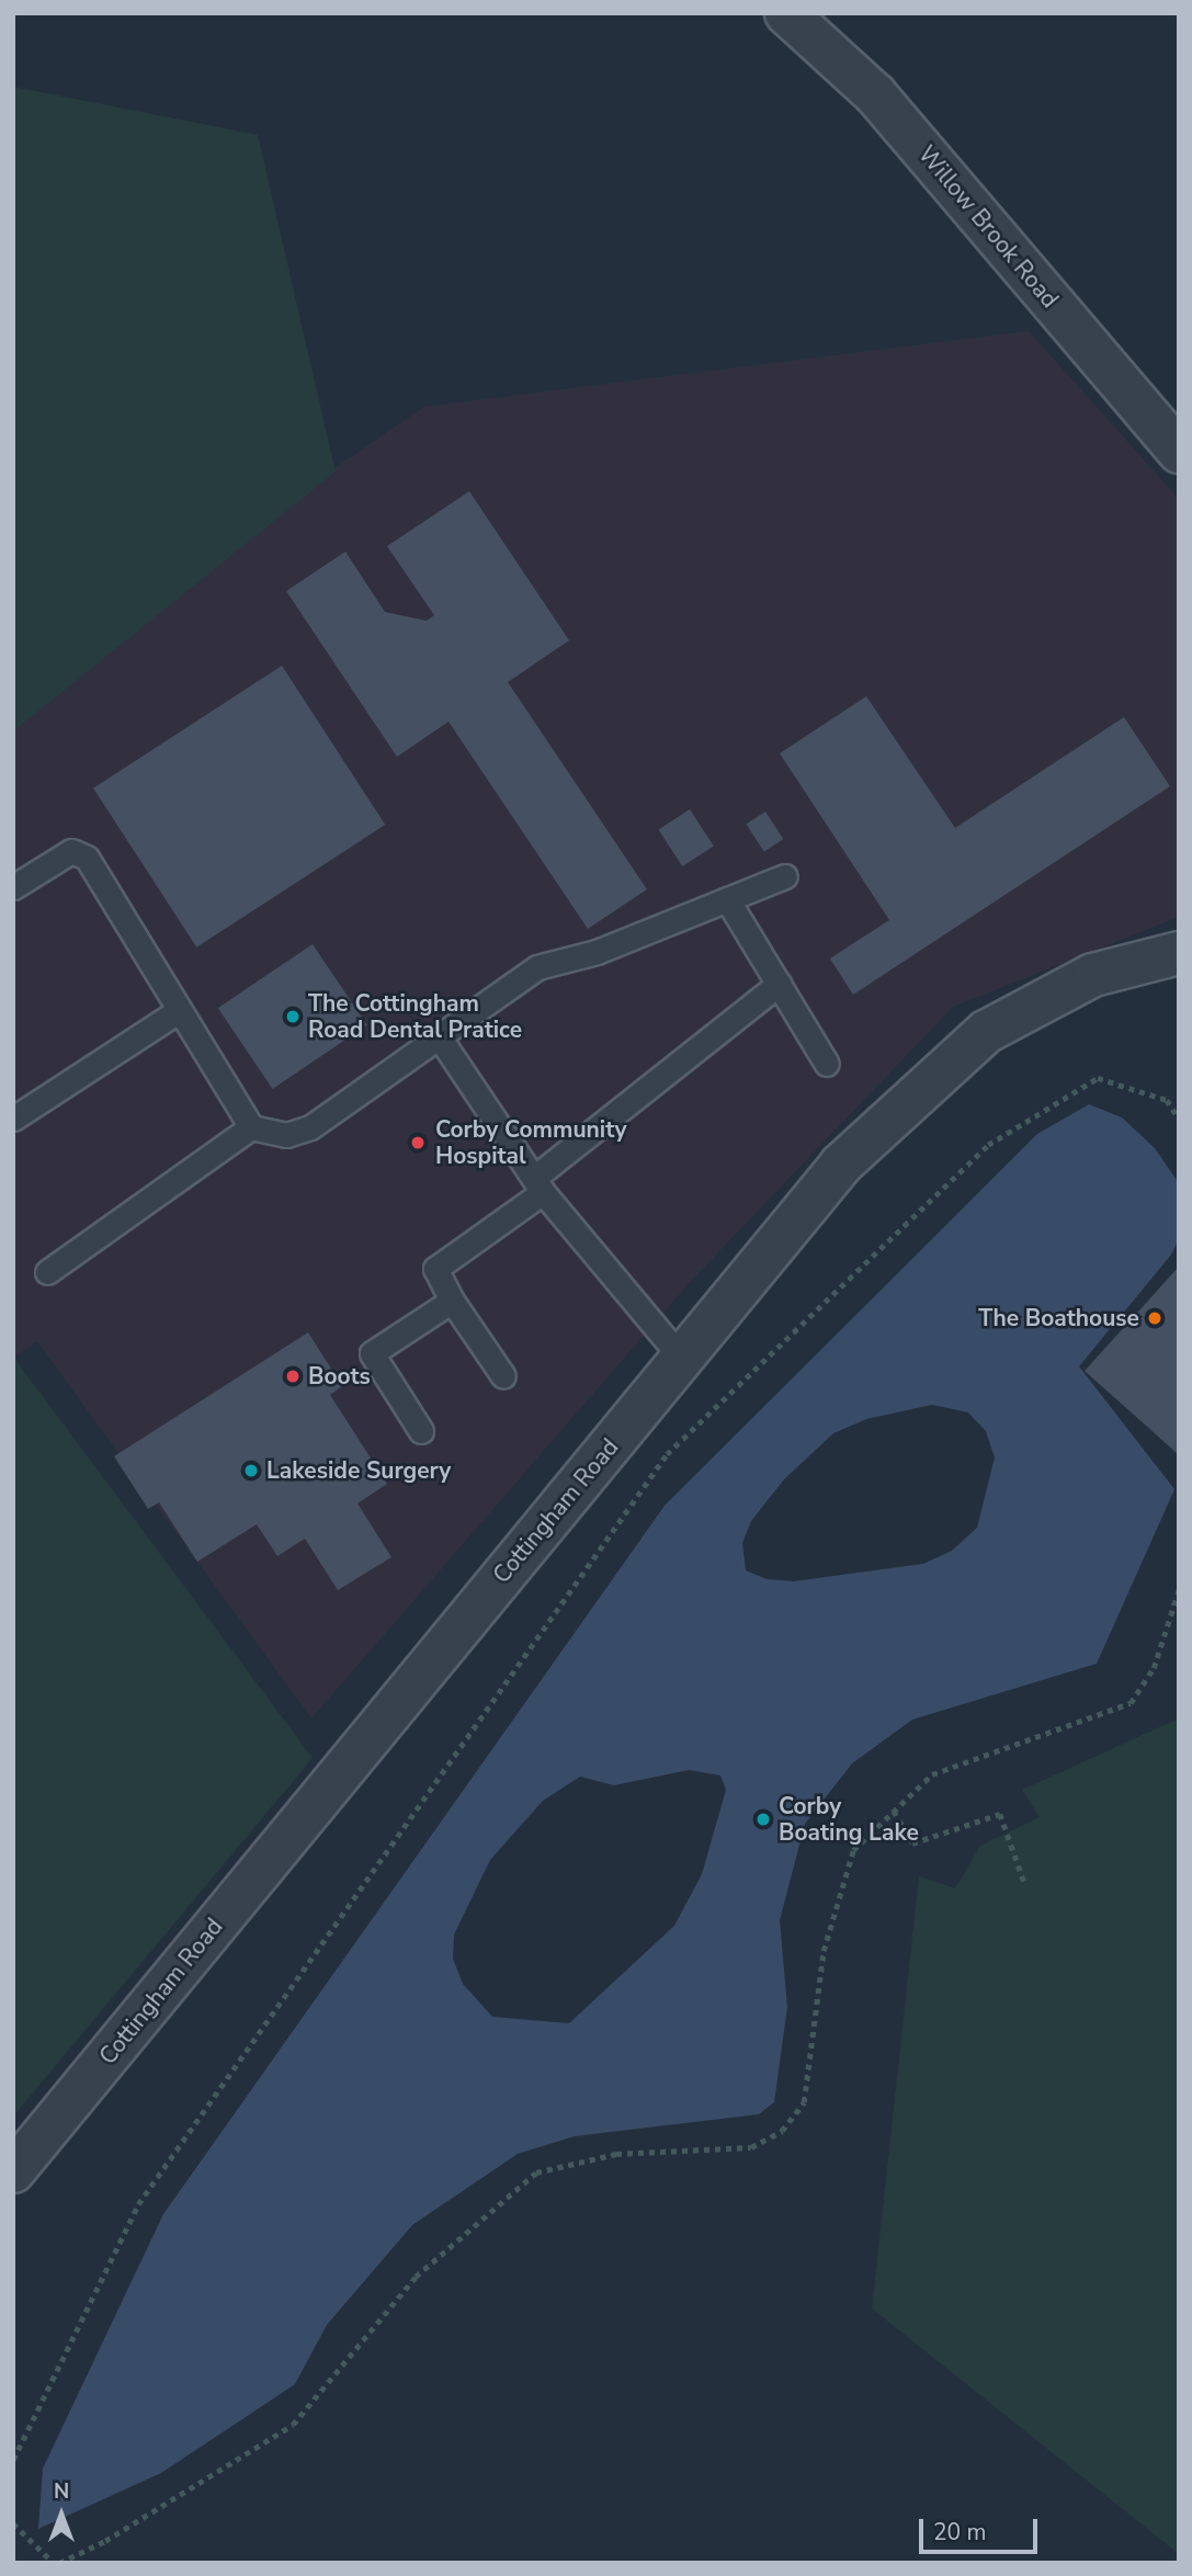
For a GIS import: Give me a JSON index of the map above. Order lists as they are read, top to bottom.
{
  "streets": {
    "street": ["Willow Brook Road", "Cottingham Road"]
  },
  "places": [
    "The Cottingham Road Dental Pratice",
    "Corby Community Hospital",
    "The Boathouse",
    "Boots",
    "Lakeside Surgery",
    "Corby Boating Lake"
  ],
  "scale_bar": "20 m",
  "north": "top"
}
